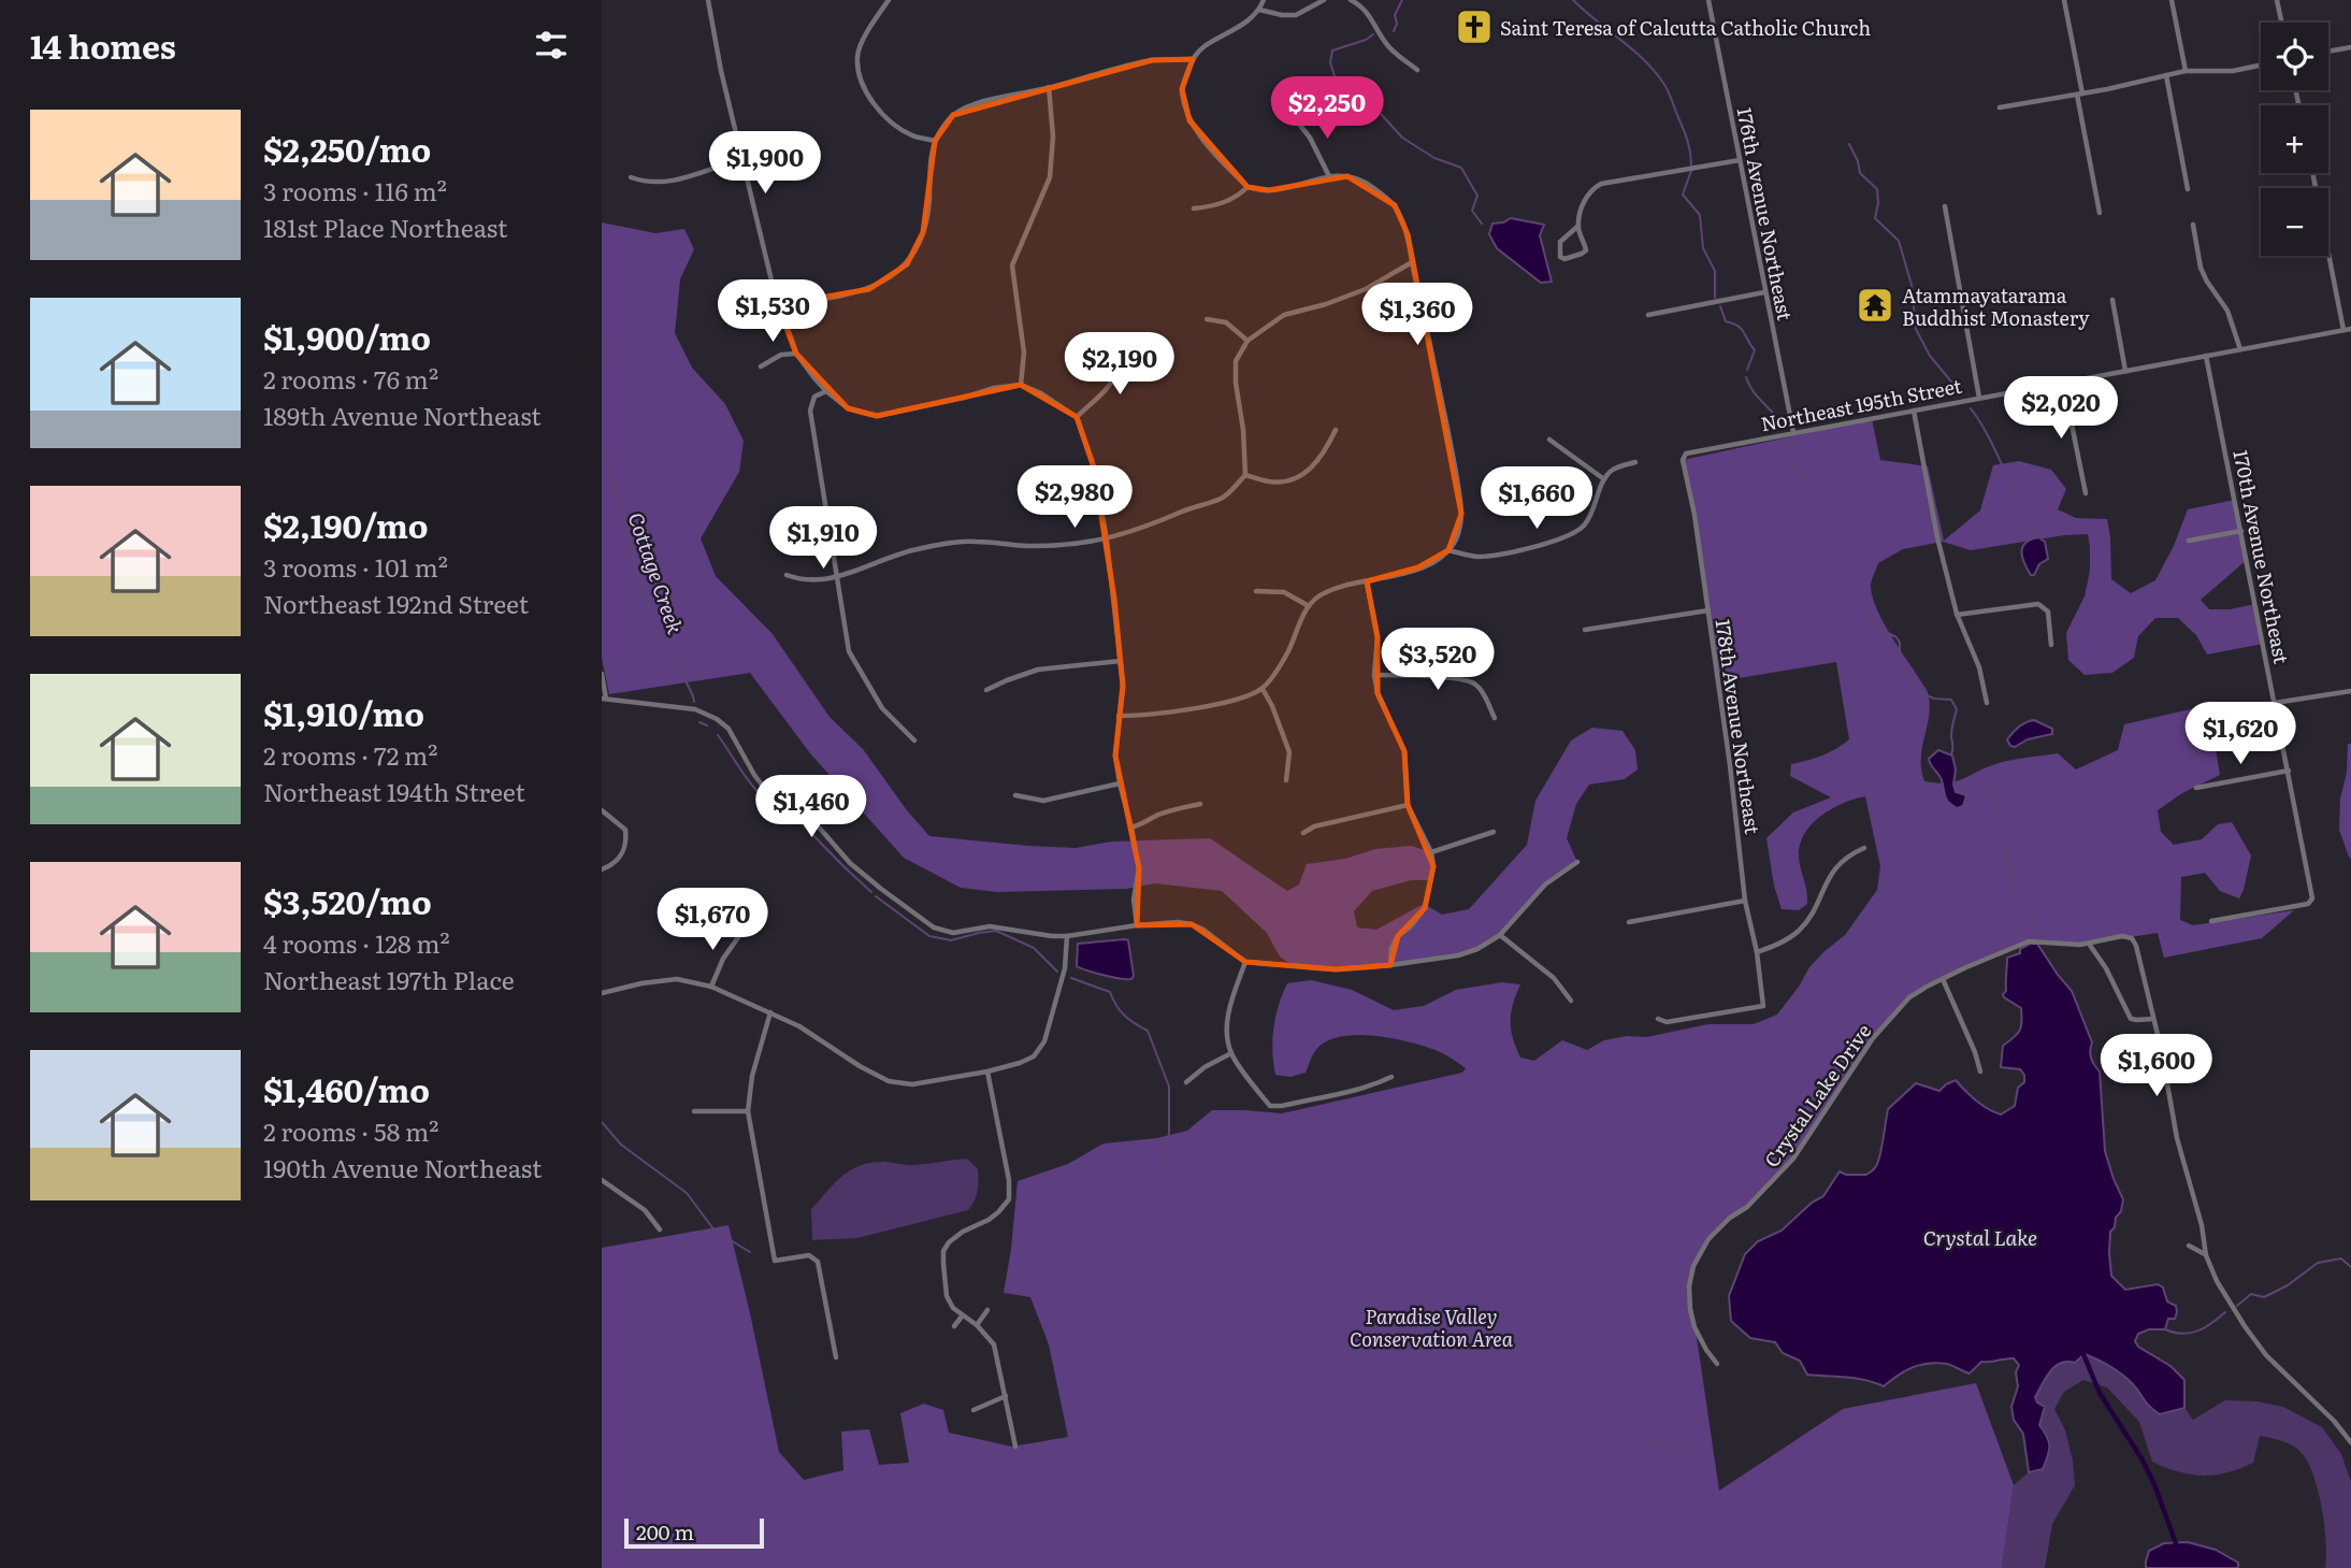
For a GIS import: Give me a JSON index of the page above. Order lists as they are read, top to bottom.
{
  "streets": {
    "street": [
      "176th Avenue Northeast",
      "Northeast 195th Street",
      "170th Avenue Northeast",
      "178th Avenue Northeast",
      "Crystal Lake Drive"
    ]
  },
  "crossings": [
    ["176th Avenue Northeast", "Northeast 195th Street"],
    ["Northeast 195th Street", "170th Avenue Northeast"],
    ["Northeast 195th Street", "178th Avenue Northeast"]
  ],
  "water": ["Cottage Creek", "Crystal Lake"],
  "parks": ["Paradise Valley Conservation Area"],
  "places": {
    "church": ["Saint Teresa of Calcutta Catholic Church"],
    "temple": ["Atammayatarama Buddhist Monastery"]
  },
  "scale_bar": "200 m",
  "page": {
    "heading": "14 homes",
    "map_buttons": ["+", "−"],
    "price": [
      "$2,250",
      "$1,900",
      "$1,530",
      "$1,360",
      "$2,190",
      "$2,020",
      "$2,980",
      "$1,660",
      "$1,910",
      "$3,520",
      "$1,620",
      "$1,460",
      "$1,670",
      "$1,600"
    ],
    "list": [
      {
        "name": "$2,250/mo",
        "note": "3 rooms · 116 m² · 181st Place Northeast"
      },
      {
        "name": "$1,900/mo",
        "note": "2 rooms · 76 m² · 189th Avenue Northeast"
      },
      {
        "name": "$2,190/mo",
        "note": "3 rooms · 101 m² · Northeast 192nd Street"
      },
      {
        "name": "$1,910/mo",
        "note": "2 rooms · 72 m² · Northeast 194th Street"
      },
      {
        "name": "$3,520/mo",
        "note": "4 rooms · 128 m² · Northeast 197th Place"
      },
      {
        "name": "$1,460/mo",
        "note": "2 rooms · 58 m² · 190th Avenue Northeast"
      }
    ],
    "scale": "200 m"
  }
}
